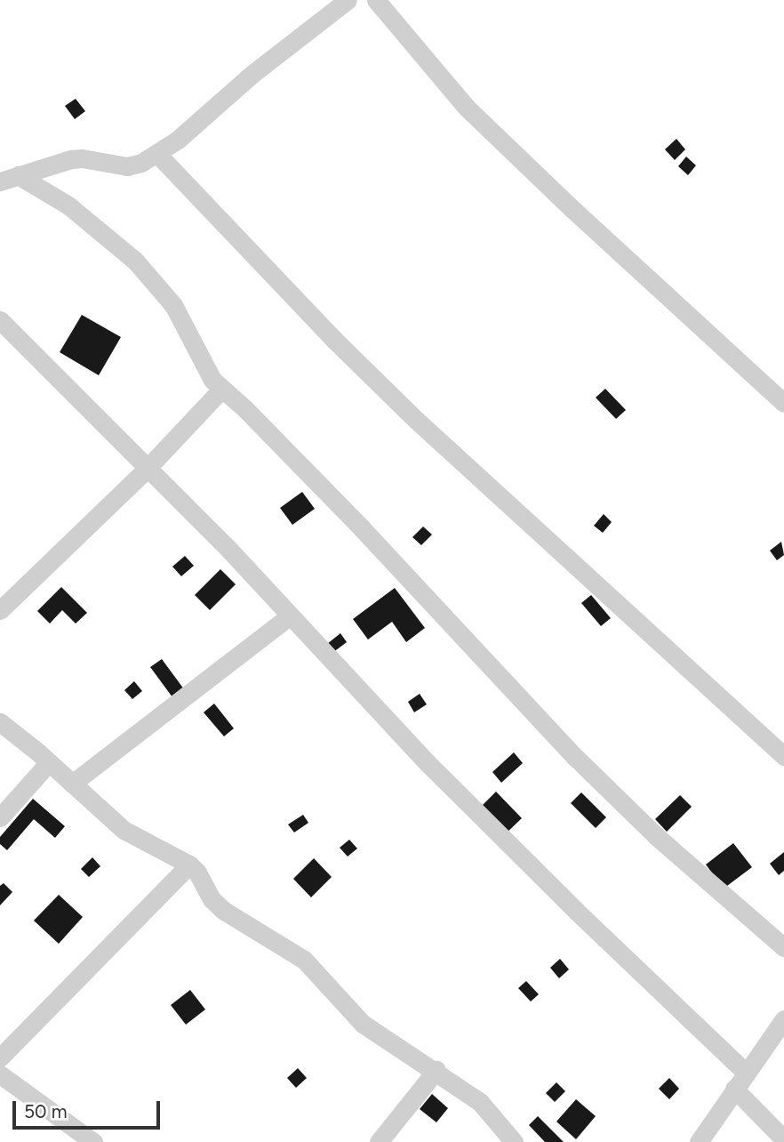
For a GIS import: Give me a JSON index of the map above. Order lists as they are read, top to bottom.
{
  "scale_bar": "50 m"
}
